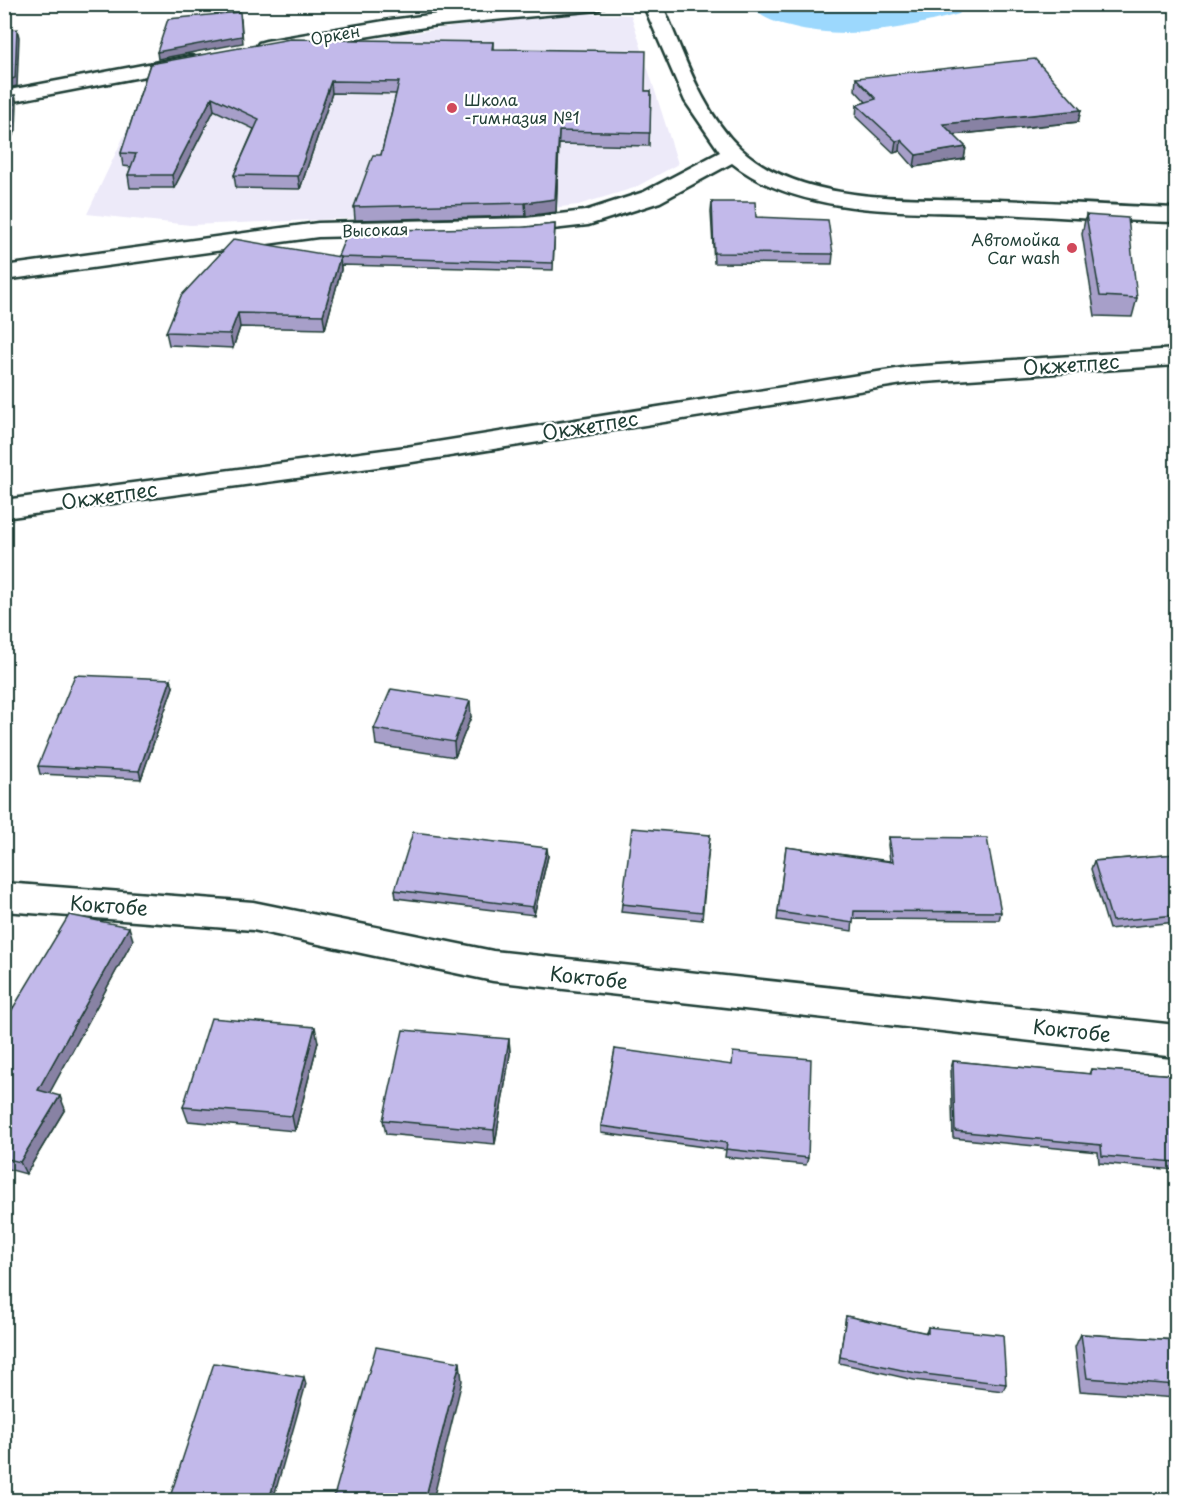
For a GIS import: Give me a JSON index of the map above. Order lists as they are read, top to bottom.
{
  "streets": {
    "street": [
      "Оркен",
      "Высокая",
      "Окжетпес",
      "Коктобе"
    ]
  },
  "places": ["Школа -гимназия №1", "Автомойка Car wash"]
}
